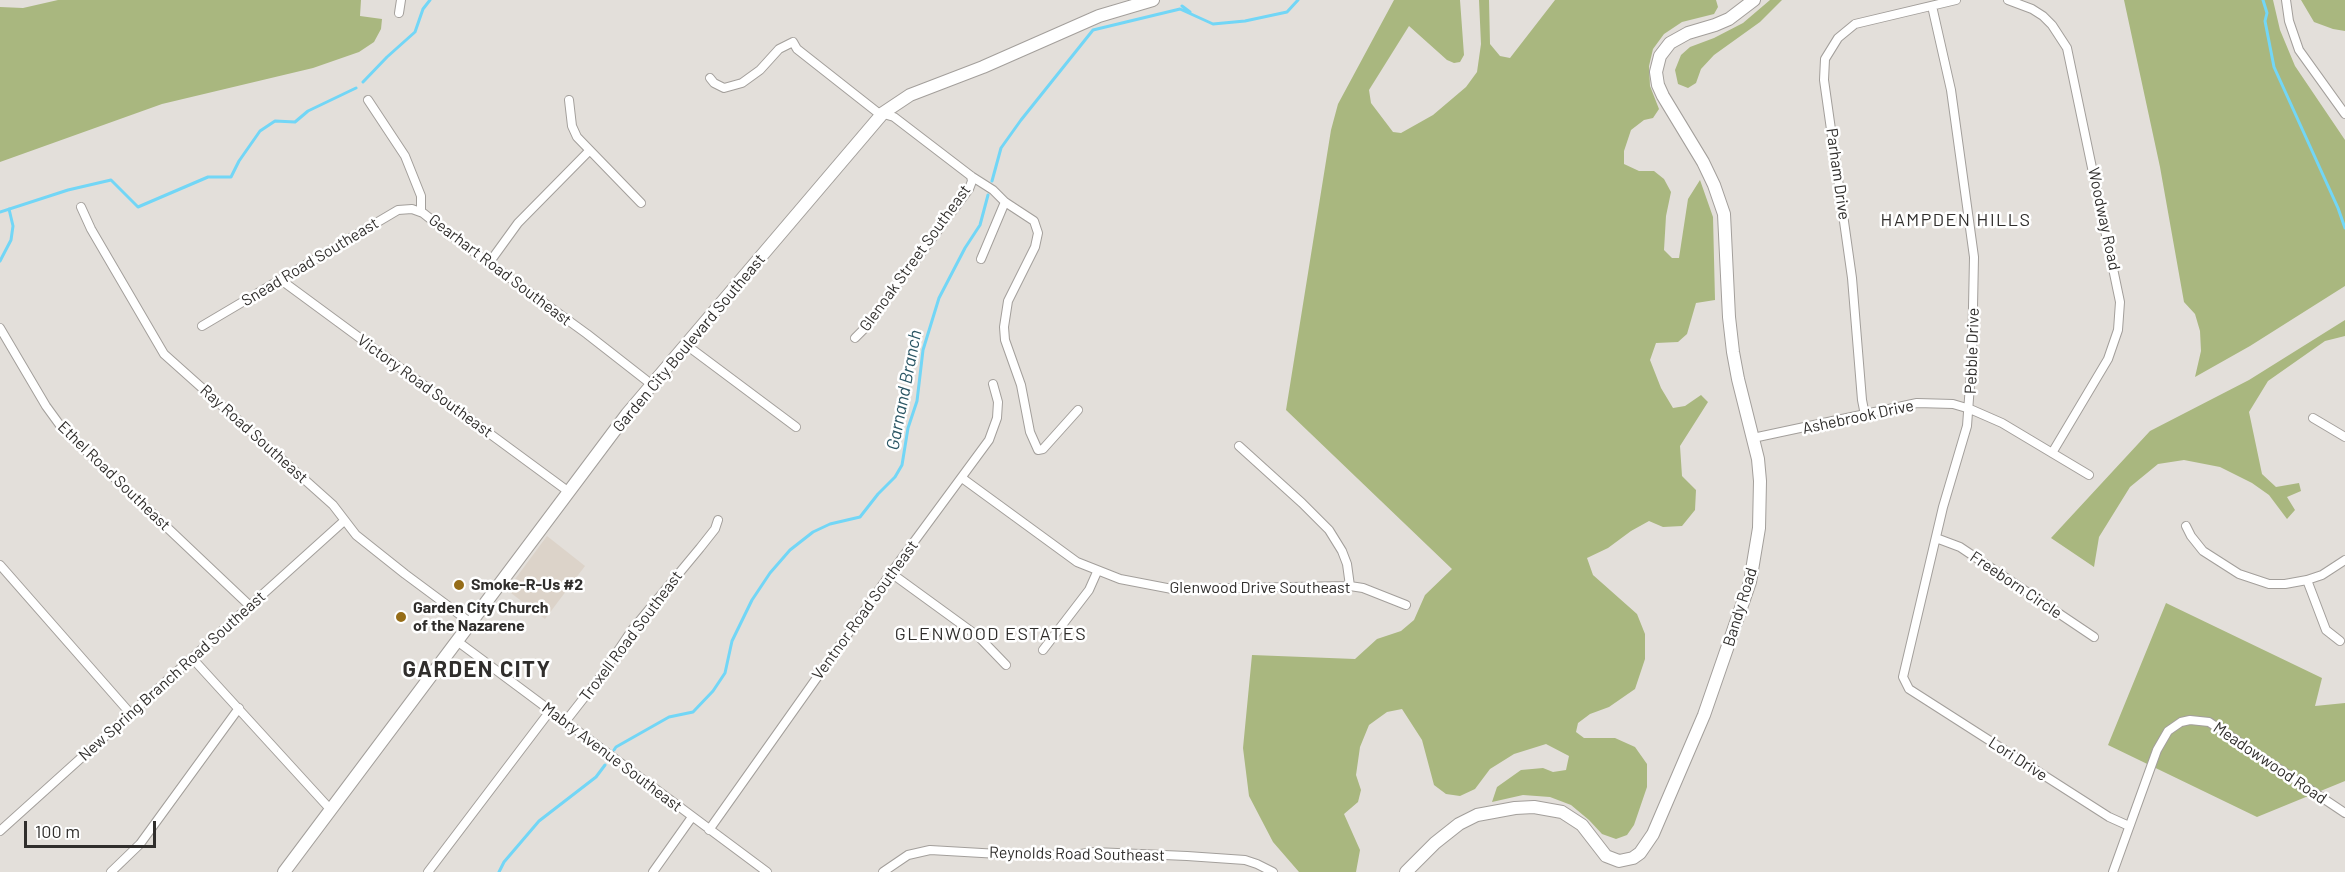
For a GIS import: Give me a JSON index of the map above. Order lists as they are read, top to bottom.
{
  "streets": {
    "street": [
      "Parham Drive",
      "Woodway Road",
      "Glenoak Street Southeast",
      "Snead Road Southeast",
      "Gearhart Road Southeast",
      "Garden City Boulevard Southeast",
      "Pebble Drive",
      "Victory Road Southeast",
      "Ashebrook Drive",
      "Ray Road Southeast",
      "Ethel Road Southeast",
      "Freeborn Circle",
      "Glenwood Drive Southeast",
      "Bandy Road",
      "Ventnor Road Southeast",
      "Troxell Road Southeast",
      "New Spring Branch Road Southeast",
      "Mabry Avenue Southeast",
      "Lori Drive",
      "Meadowwood Road",
      "Reynolds Road Southeast"
    ]
  },
  "crossings": [
    ["Parham Drive", "Pebble Drive"],
    ["Parham Drive", "Ashebrook Drive"],
    ["Woodway Road", "Ashebrook Drive"],
    ["Snead Road Southeast", "Gearhart Road Southeast"],
    ["Snead Road Southeast", "Victory Road Southeast"],
    ["Gearhart Road Southeast", "Garden City Boulevard Southeast"],
    ["Garden City Boulevard Southeast", "Victory Road Southeast"],
    ["Garden City Boulevard Southeast", "Ray Road Southeast"],
    ["Garden City Boulevard Southeast", "Mabry Avenue Southeast"],
    ["Pebble Drive", "Ashebrook Drive"],
    ["Pebble Drive", "Freeborn Circle"],
    ["Pebble Drive", "Lori Drive"],
    ["Ashebrook Drive", "Bandy Road"],
    ["Ray Road Southeast", "New Spring Branch Road Southeast"],
    ["Ethel Road Southeast", "New Spring Branch Road Southeast"],
    ["Glenwood Drive Southeast", "Ventnor Road Southeast"],
    ["Ventnor Road Southeast", "Mabry Avenue Southeast"],
    ["Troxell Road Southeast", "Mabry Avenue Southeast"],
    ["Lori Drive", "Meadowwood Road"]
  ],
  "districts": ["HAMPDEN HILLS", "GLENWOOD ESTATES", "GARDEN CITY"],
  "water": ["Garnand Branch"],
  "places": ["Smoke-R-Us #2", "Garden City Church of the Nazarene"],
  "scale_bar": "100 m"
}
